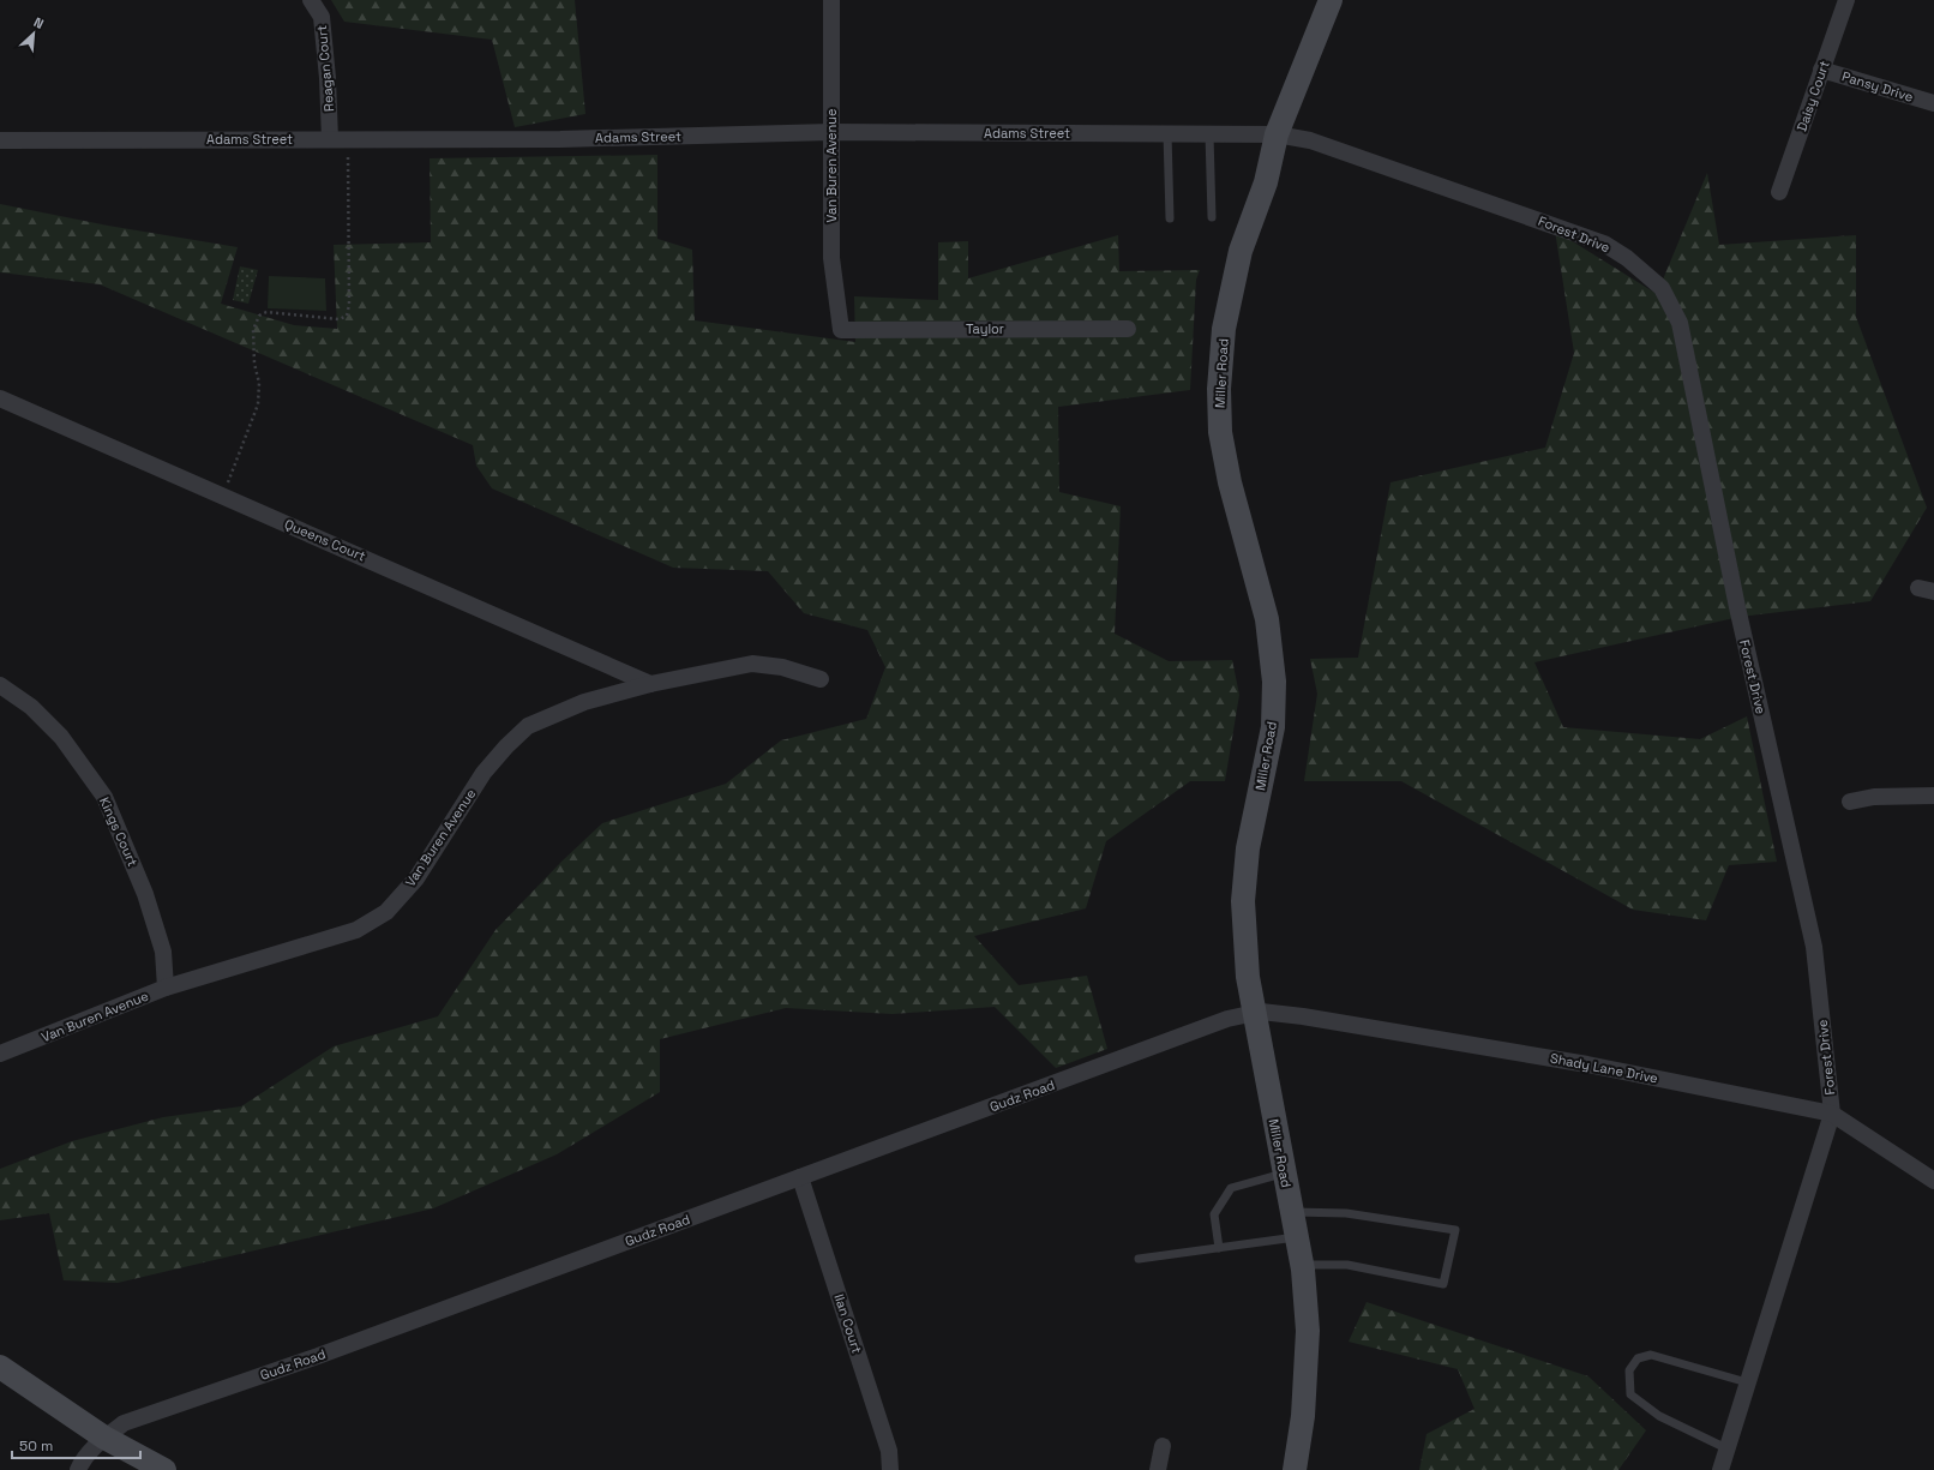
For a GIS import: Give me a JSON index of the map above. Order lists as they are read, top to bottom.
{
  "streets": {
    "street": [
      "Reagan Court",
      "Pansy Drive",
      "Daisy Court",
      "Adams Street",
      "Van Buren Avenue",
      "Forest Drive",
      "Taylor",
      "Miller Road",
      "Queens Court",
      "Kings Court",
      "Shady Lane Drive",
      "Gudz Road",
      "Ilan Court"
    ]
  },
  "crossings": [
    ["Reagan Court", "Adams Street"],
    ["Pansy Drive", "Daisy Court"],
    ["Adams Street", "Van Buren Avenue"],
    ["Adams Street", "Forest Drive"],
    ["Adams Street", "Miller Road"],
    ["Van Buren Avenue", "Taylor"],
    ["Van Buren Avenue", "Queens Court"],
    ["Van Buren Avenue", "Kings Court"],
    ["Forest Drive", "Miller Road"],
    ["Forest Drive", "Shady Lane Drive"],
    ["Miller Road", "Shady Lane Drive"],
    ["Miller Road", "Gudz Road"],
    ["Shady Lane Drive", "Gudz Road"],
    ["Gudz Road", "Ilan Court"]
  ],
  "scale_bar": "50 m",
  "north": "top right"
}
